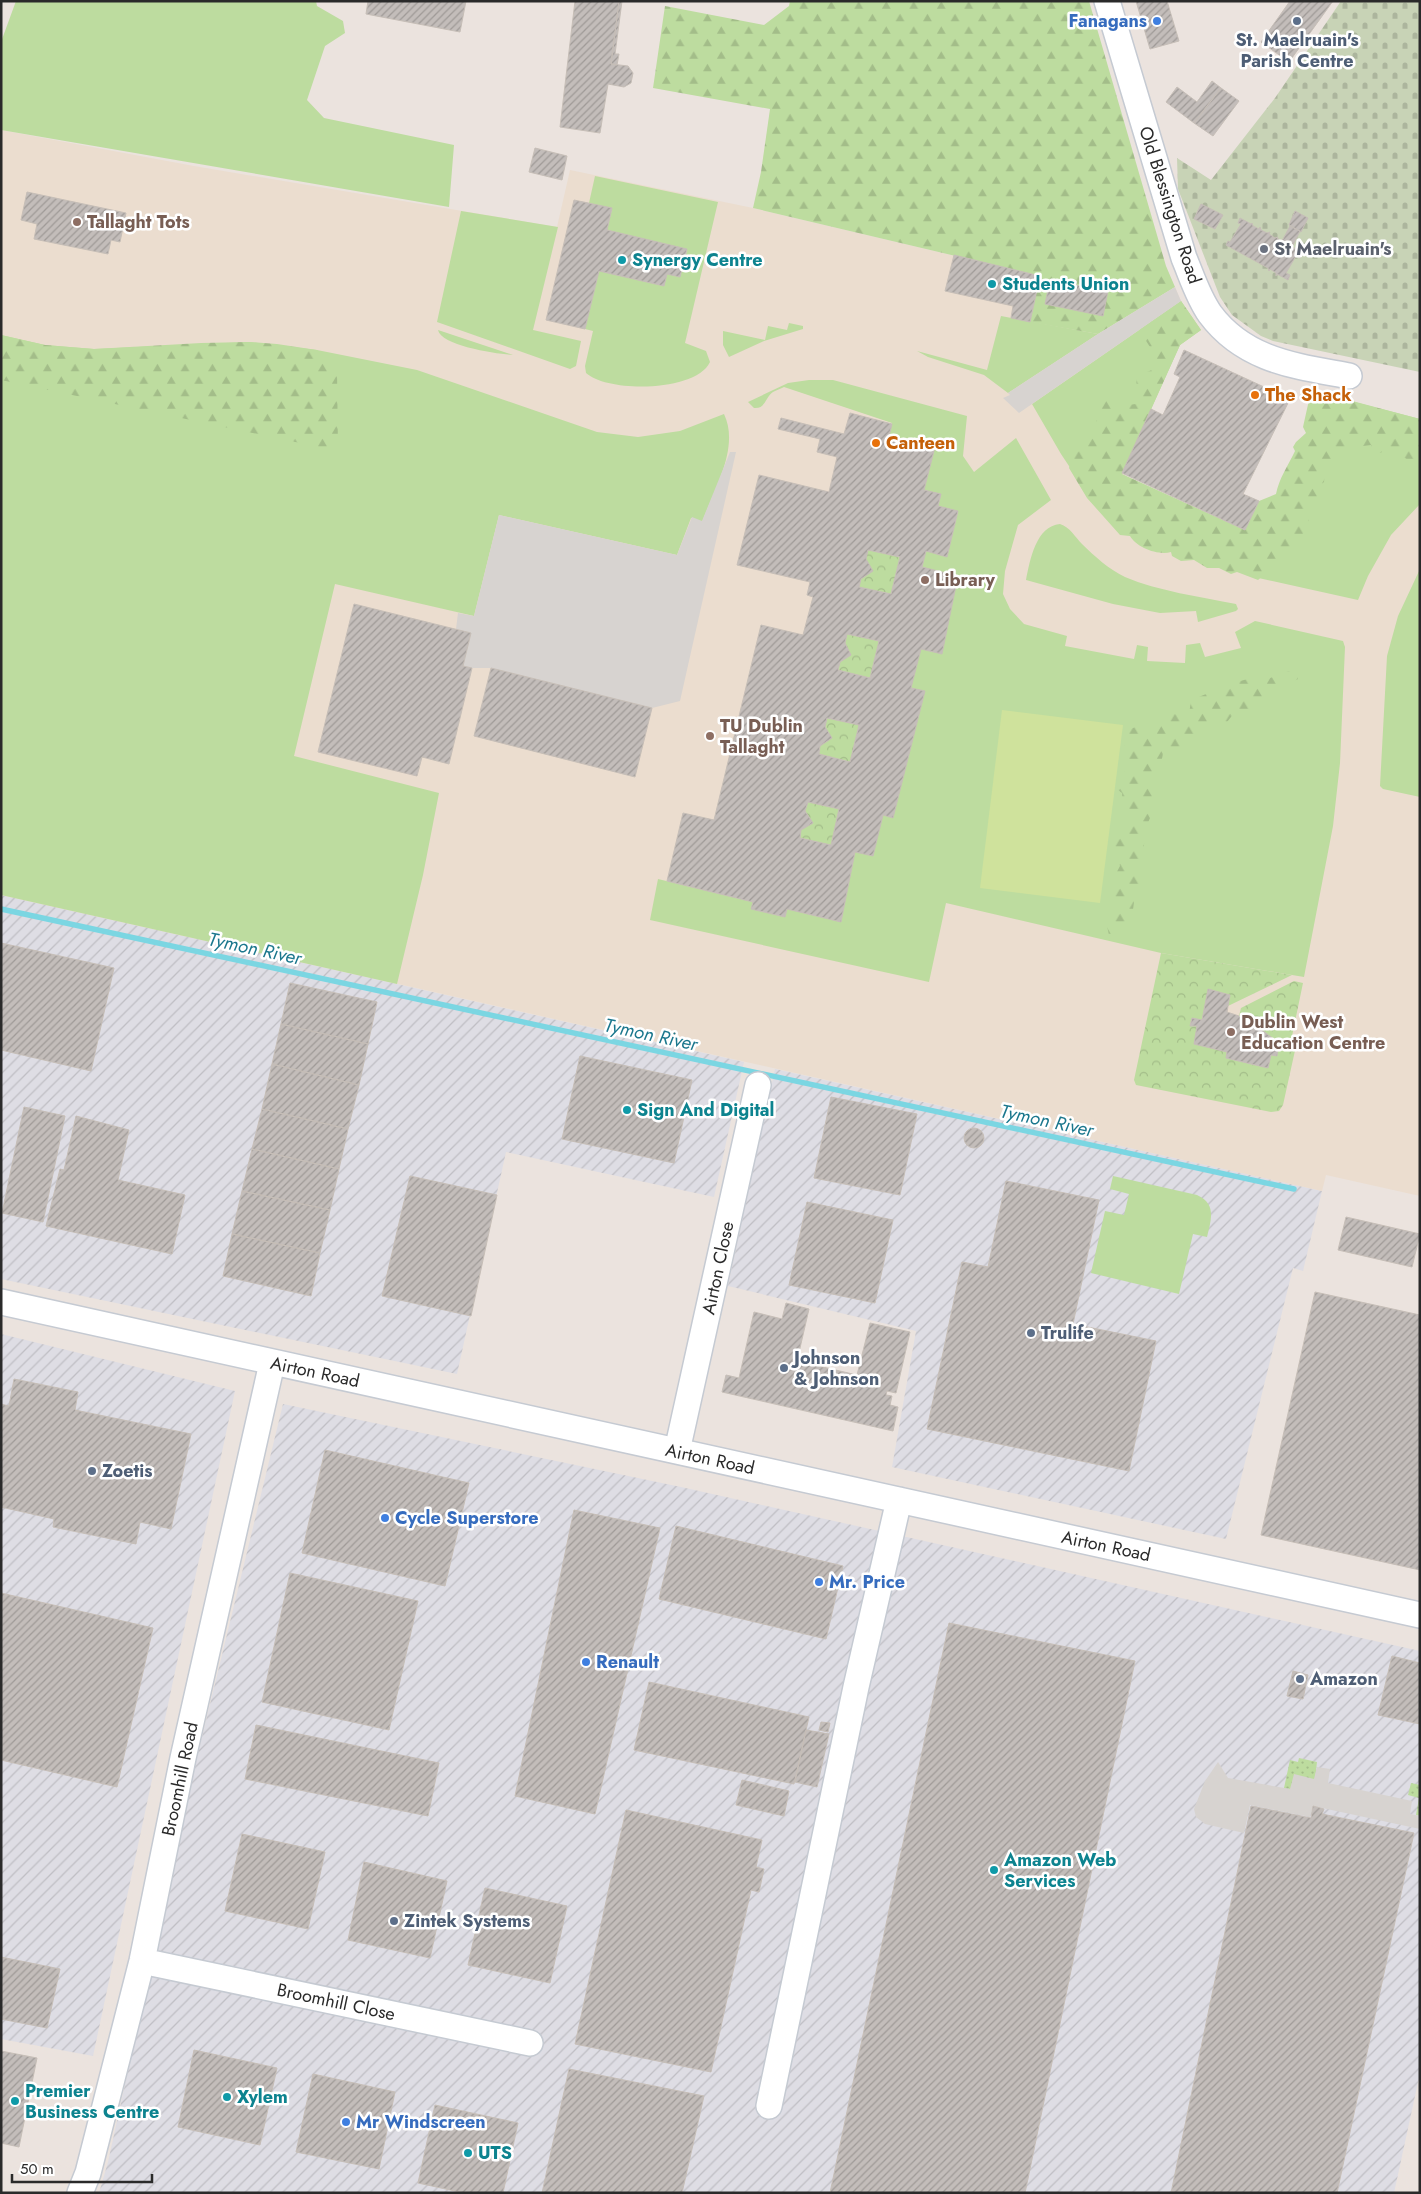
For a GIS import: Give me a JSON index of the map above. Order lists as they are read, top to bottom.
{
  "streets": {
    "street": [
      "Old Blessington Road",
      "Airton Close",
      "Airton Road",
      "Broomhill Road",
      "Broomhill Close"
    ]
  },
  "crossings": [
    ["Airton Close", "Airton Road"],
    ["Airton Road", "Broomhill Road"],
    ["Broomhill Road", "Broomhill Close"]
  ],
  "water": ["Tymon River"],
  "places": [
    "Fanagans",
    "St. Maelruain's Parish Centre",
    "Tallaght Tots",
    "St Maelruain's",
    "Synergy Centre",
    "Students Union",
    "The Shack",
    "Canteen",
    "Library",
    "TU Dublin Tallaght",
    "Dublin West Education Centre",
    "Sign And Digital",
    "Trulife",
    "Johnson & Johnson",
    "Zoetis",
    "Cycle Superstore",
    "Mr. Price",
    "Renault",
    "Amazon",
    "Amazon Web Services",
    "Zintek Systems",
    "Xylem",
    "Premier Business Centre",
    "Mr Windscreen",
    "UTS"
  ],
  "scale_bar": "50 m"
}
